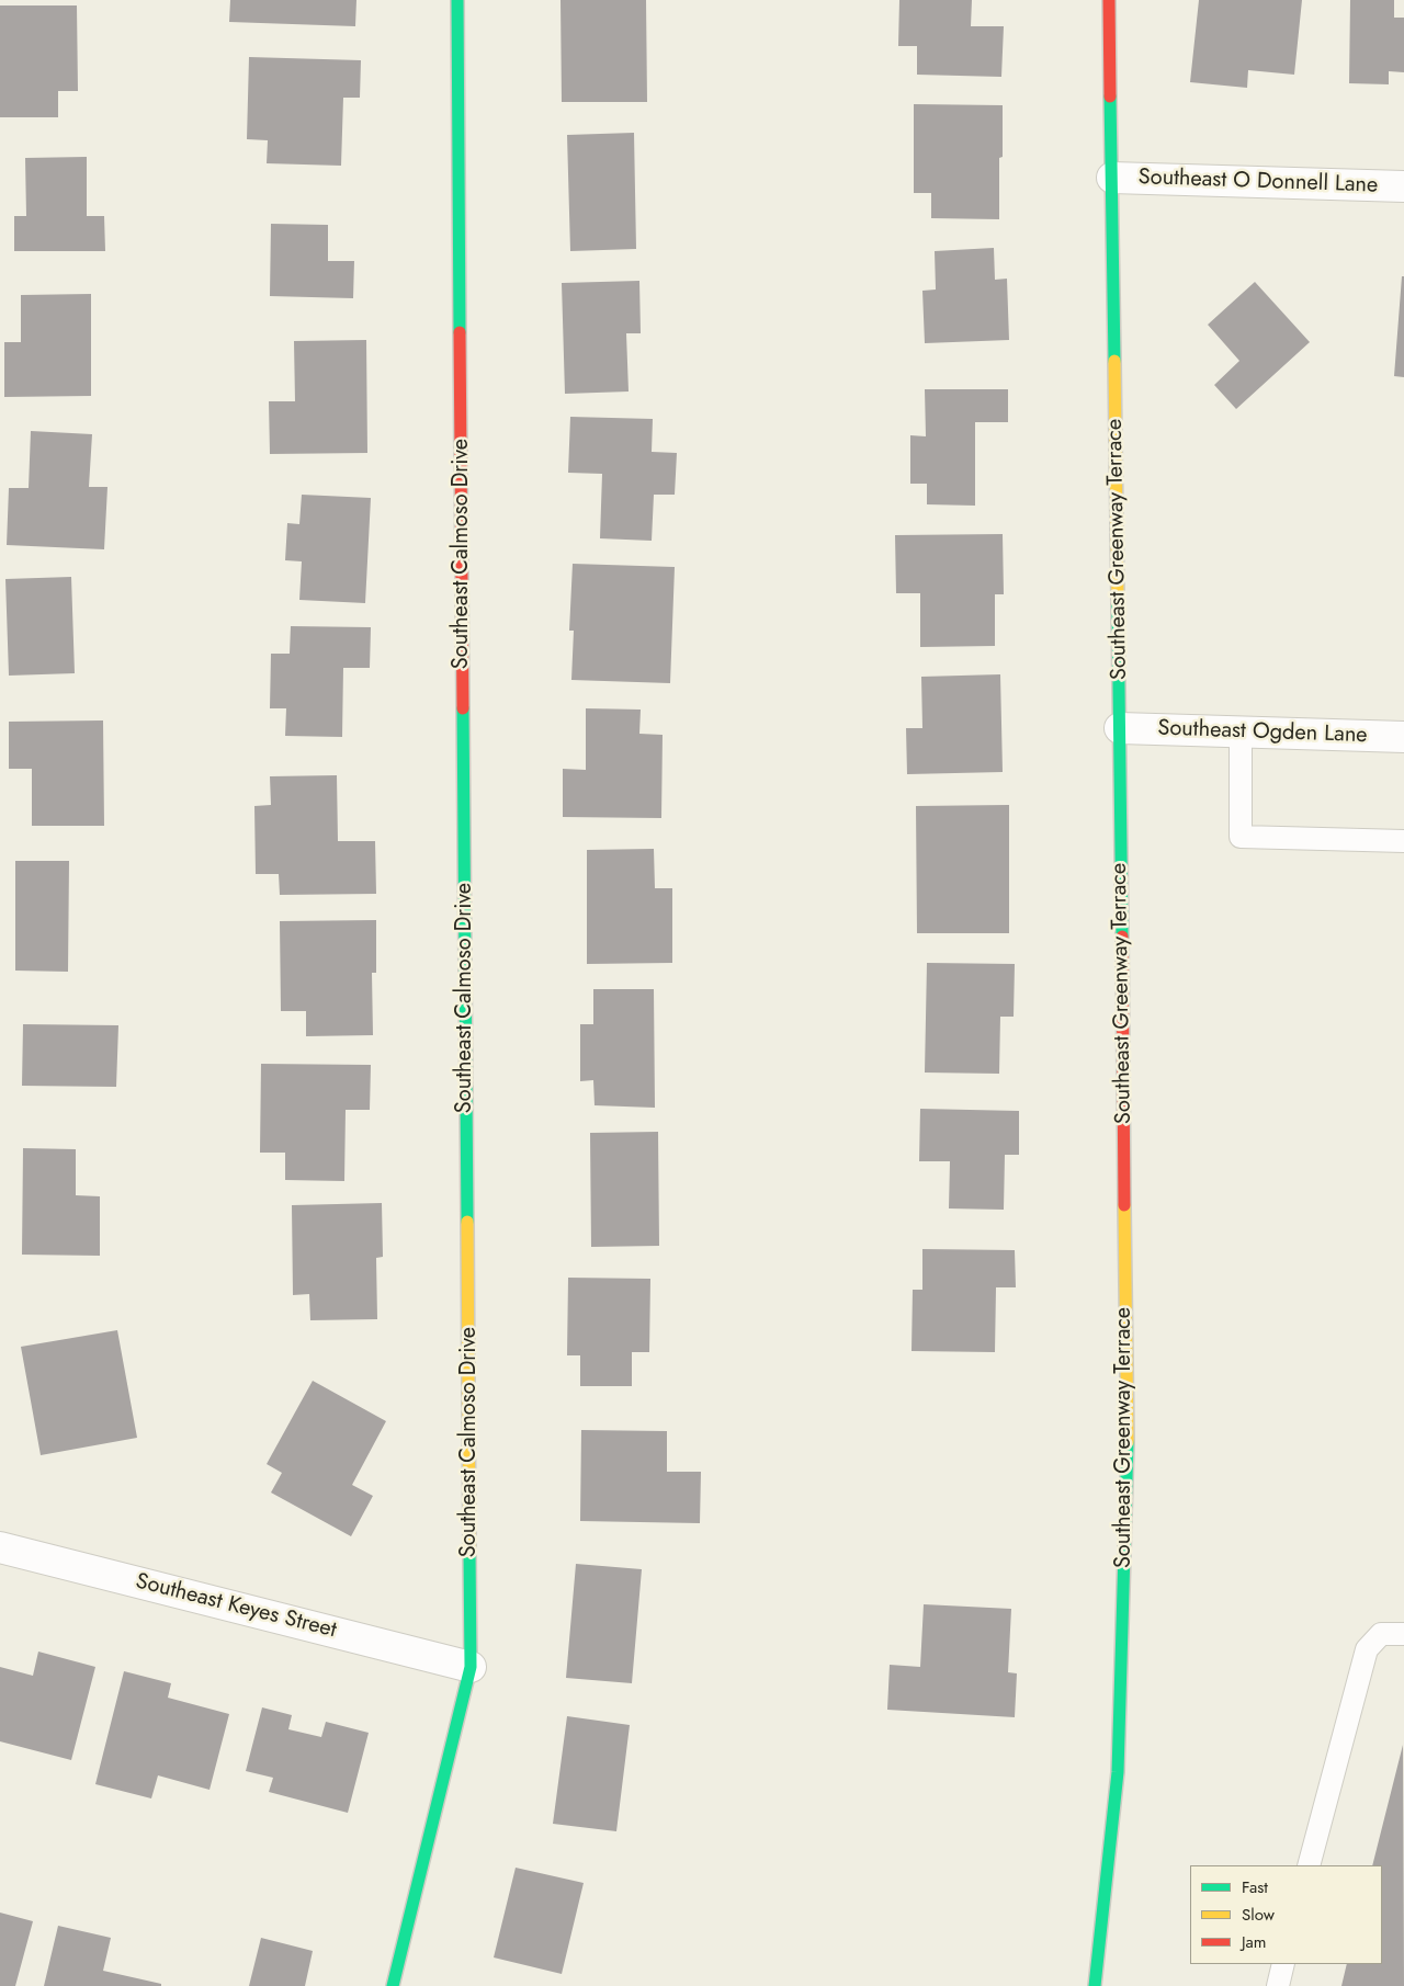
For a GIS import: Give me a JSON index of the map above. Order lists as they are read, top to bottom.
{
  "streets": {
    "street": [
      "Southeast O Donnell Lane",
      "Southeast Greenway Terrace",
      "Southeast Calmoso Drive",
      "Southeast Ogden Lane",
      "Southeast Keyes Street"
    ]
  },
  "crossings": [
    ["Southeast O Donnell Lane", "Southeast Greenway Terrace"],
    ["Southeast Greenway Terrace", "Southeast Ogden Lane"],
    ["Southeast Calmoso Drive", "Southeast Keyes Street"]
  ],
  "legend": ["Fast", "Slow", "Jam"]
}
